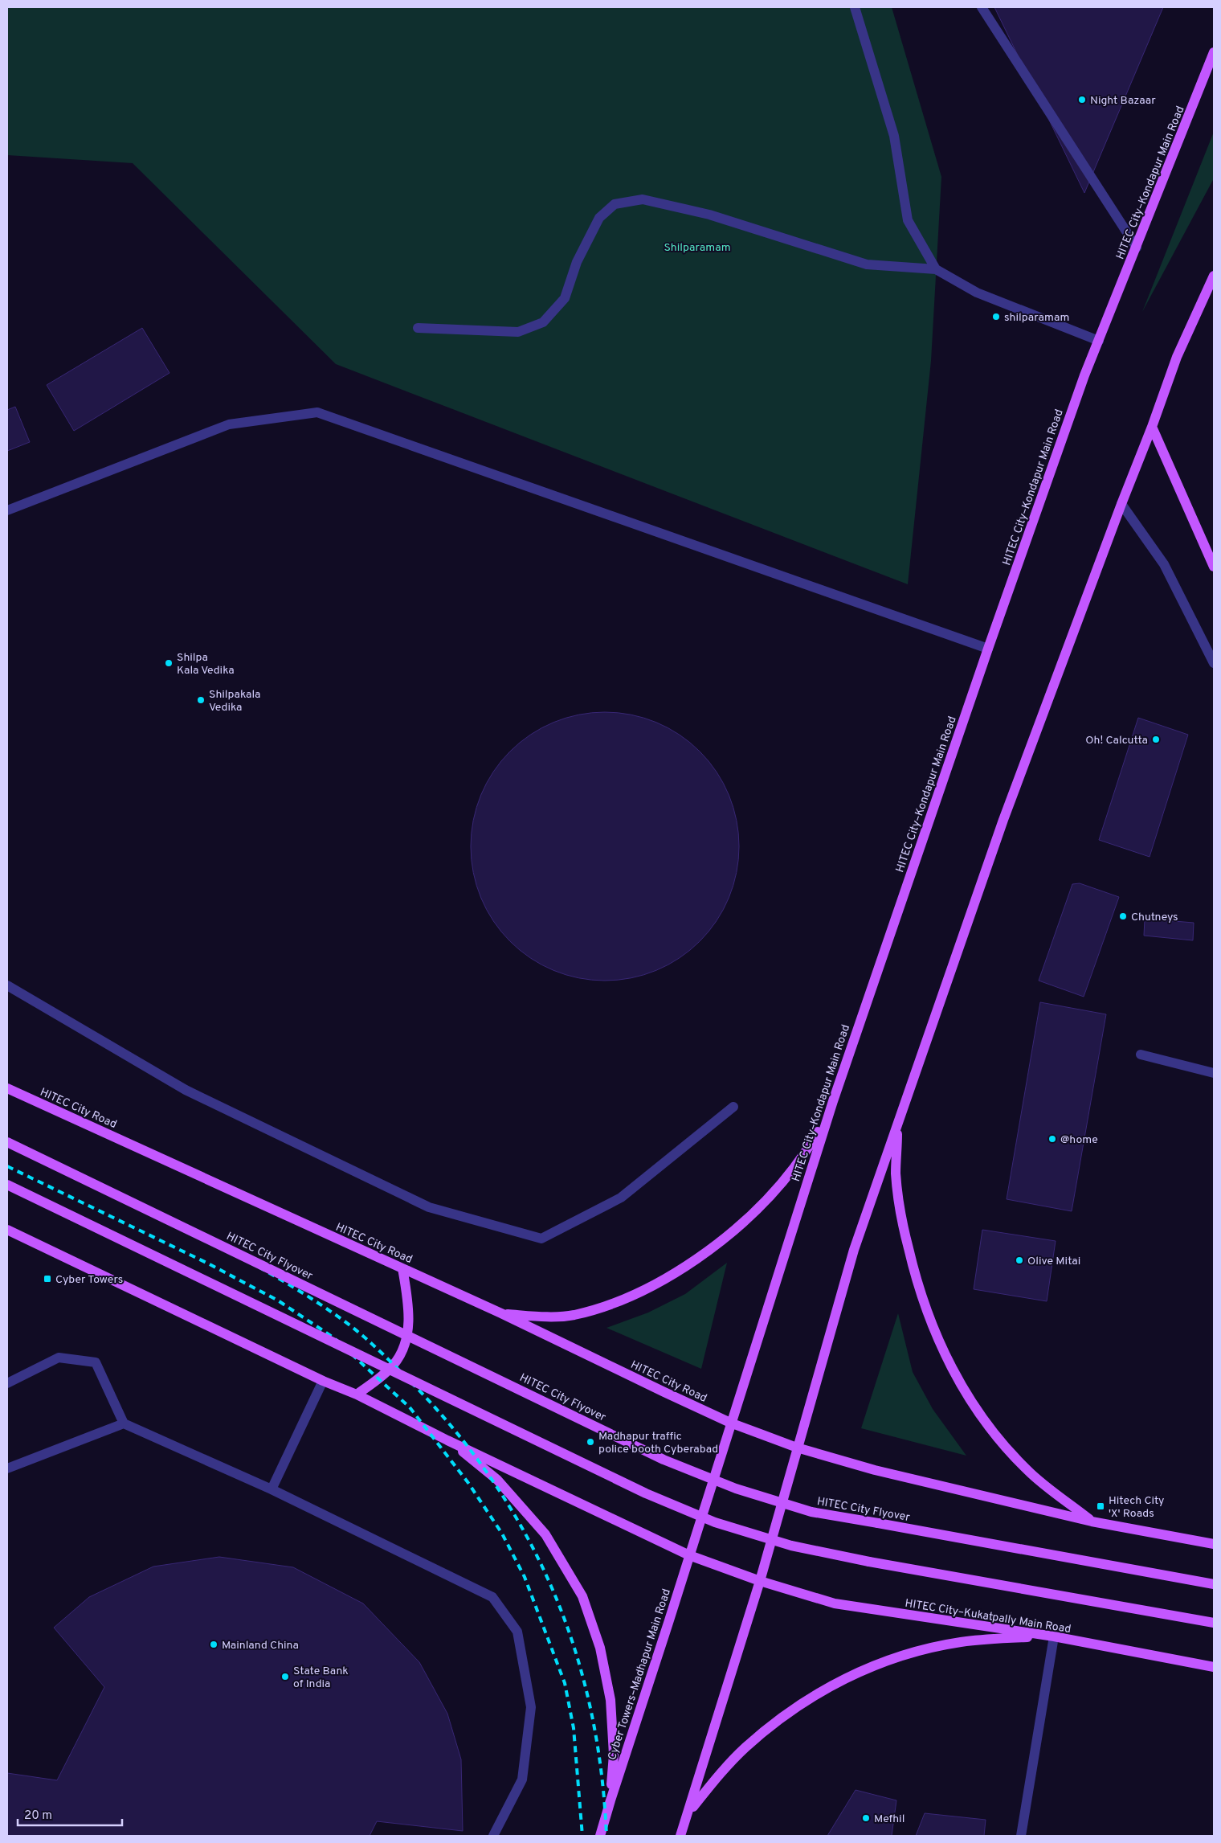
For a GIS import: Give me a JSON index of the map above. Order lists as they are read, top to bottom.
{
  "streets": {
    "main road": [
      "HITEC City–Kondapur Main Road",
      "HITEC City Road",
      "HITEC City Flyover",
      "HITEC City–Kukatpally Main Road",
      "Cyber Towers–Madhapur Main Road"
    ]
  },
  "crossings": [
    ["HITEC City–Kondapur Main Road", "HITEC City Road"],
    ["HITEC City–Kondapur Main Road", "HITEC City–Kukatpally Main Road"],
    ["HITEC City–Kondapur Main Road", "Cyber Towers–Madhapur Main Road"],
    ["HITEC City–Kukatpally Main Road", "Cyber Towers–Madhapur Main Road"]
  ],
  "parks": ["Shilparamam"],
  "places": {
    "other": [
      "Night Bazaar",
      "shilparamam",
      "Shilpa Kala Vedika",
      "Shilpakala Vedika",
      "Oh! Calcutta",
      "Chutneys",
      "@home",
      "Olive Mitai",
      "Madhapur traffic police booth Cyberabad",
      "Mainland China",
      "State Bank of India",
      "Mefhil"
    ],
    "transit": ["Cyber Towers", "Hitech City 'X' Roads"]
  },
  "scale_bar": "20 m"
}
